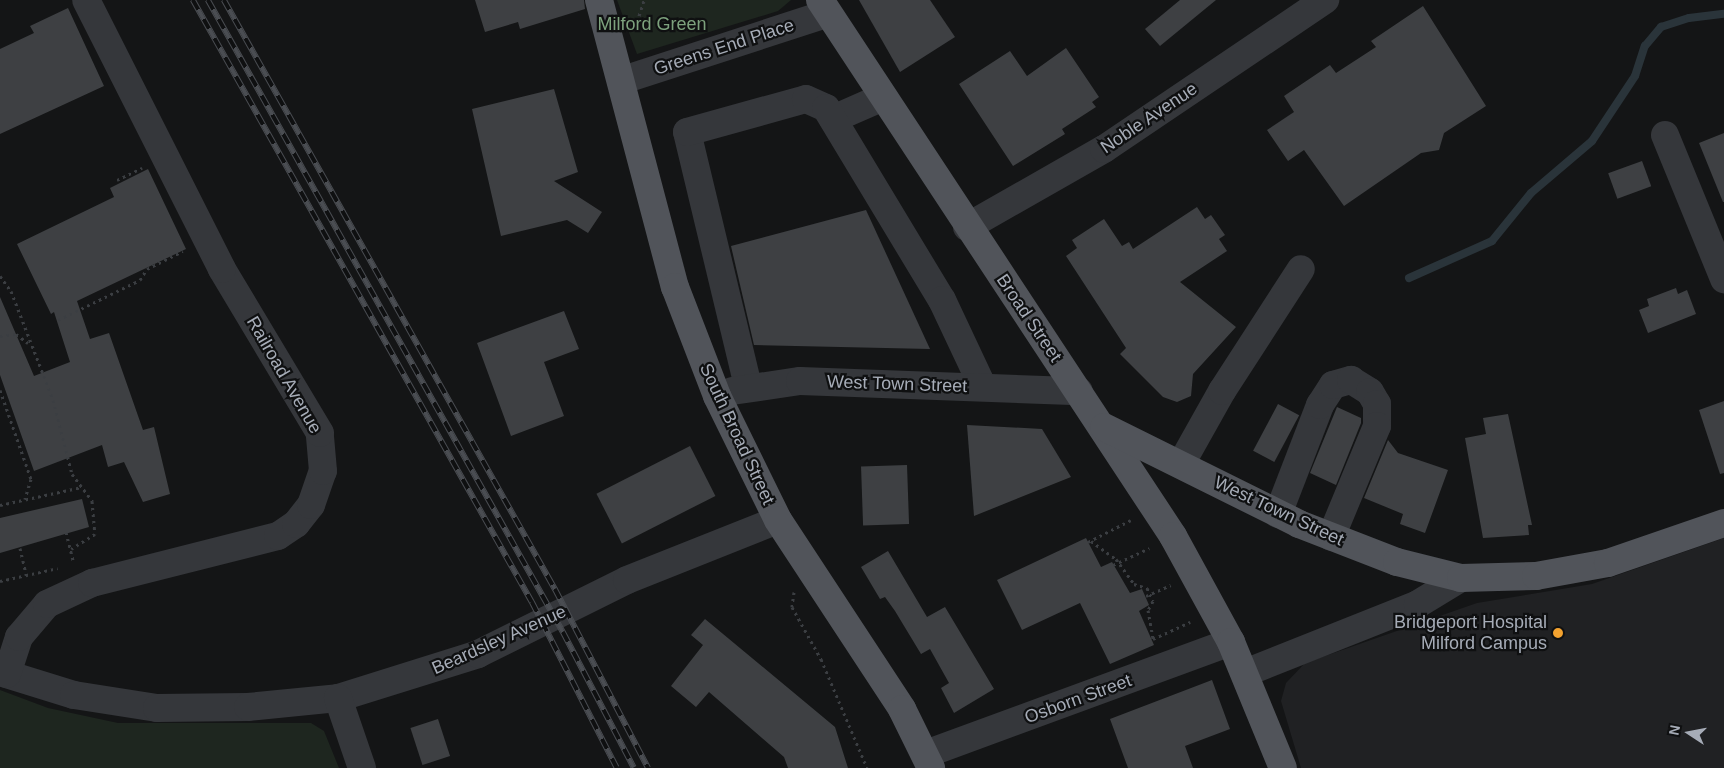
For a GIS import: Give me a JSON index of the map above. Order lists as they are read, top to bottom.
{
  "streets": {
    "main road": ["Broad Street", "West Town Street", "South Broad Street"],
    "street": [
      "Greens End Place",
      "Noble Avenue",
      "Railroad Avenue",
      "Beardsley Avenue",
      "Osborn Street"
    ]
  },
  "crossings": [
    ["Greens End Place", "Broad Street"],
    ["Greens End Place", "South Broad Street"],
    ["Noble Avenue", "Broad Street"],
    ["Broad Street", "West Town Street"],
    ["Broad Street", "Osborn Street"],
    ["Railroad Avenue", "Beardsley Avenue"],
    ["West Town Street", "South Broad Street"],
    ["South Broad Street", "Beardsley Avenue"],
    ["South Broad Street", "Osborn Street"]
  ],
  "parks": ["Milford Green"],
  "places": ["Bridgeport Hospital Milford Campus"],
  "north": "left"
}
